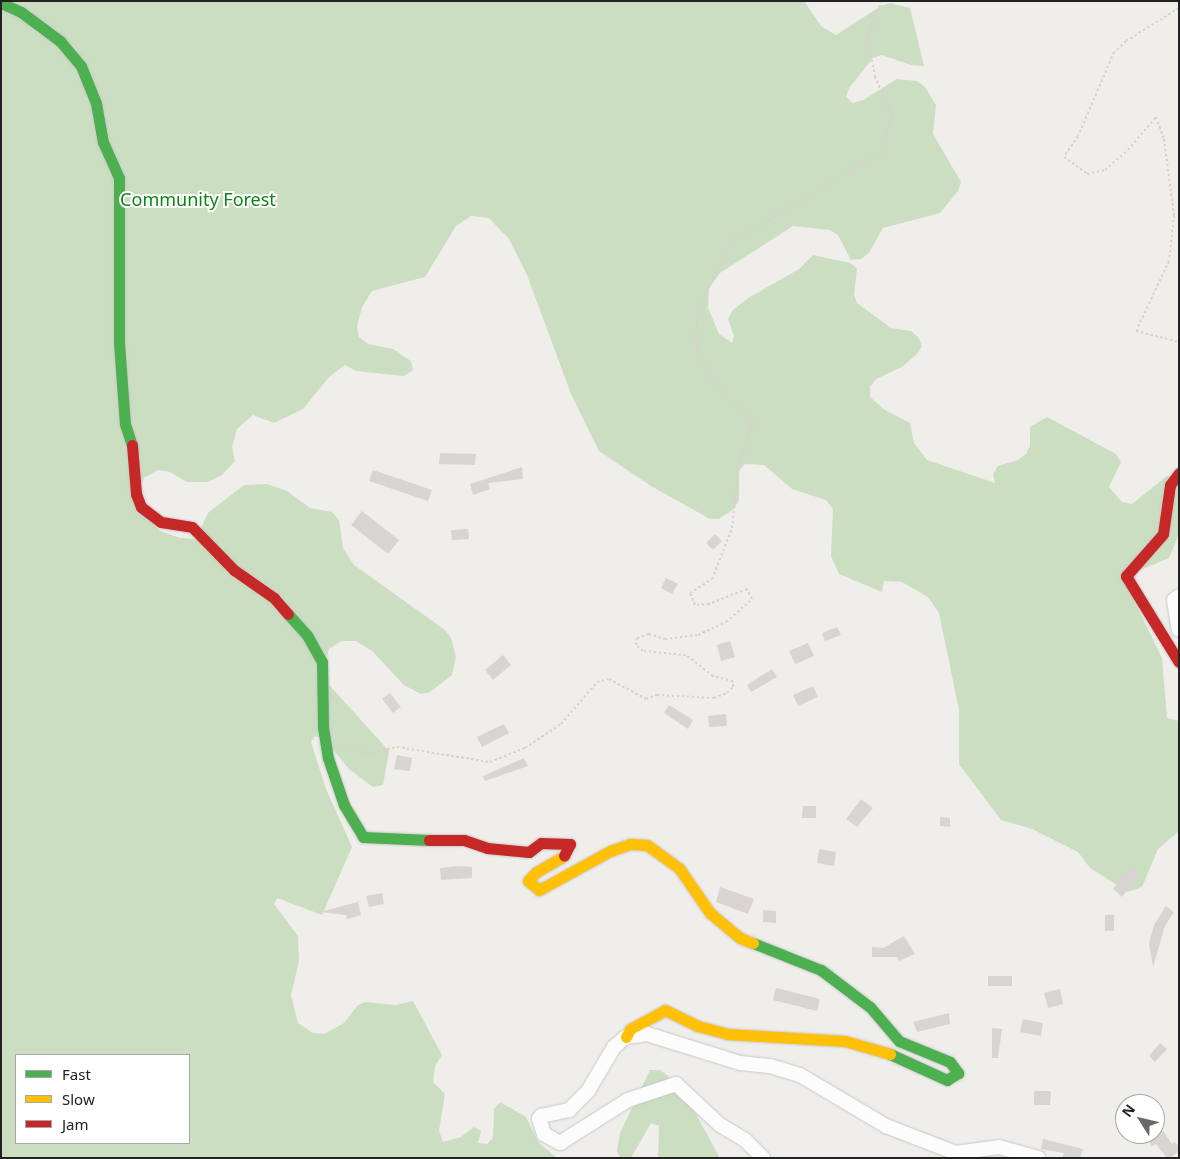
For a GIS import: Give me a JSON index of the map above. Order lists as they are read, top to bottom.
{
  "parks": ["Community Forest"],
  "legend": ["Fast", "Slow", "Jam"],
  "north": "top left"
}
